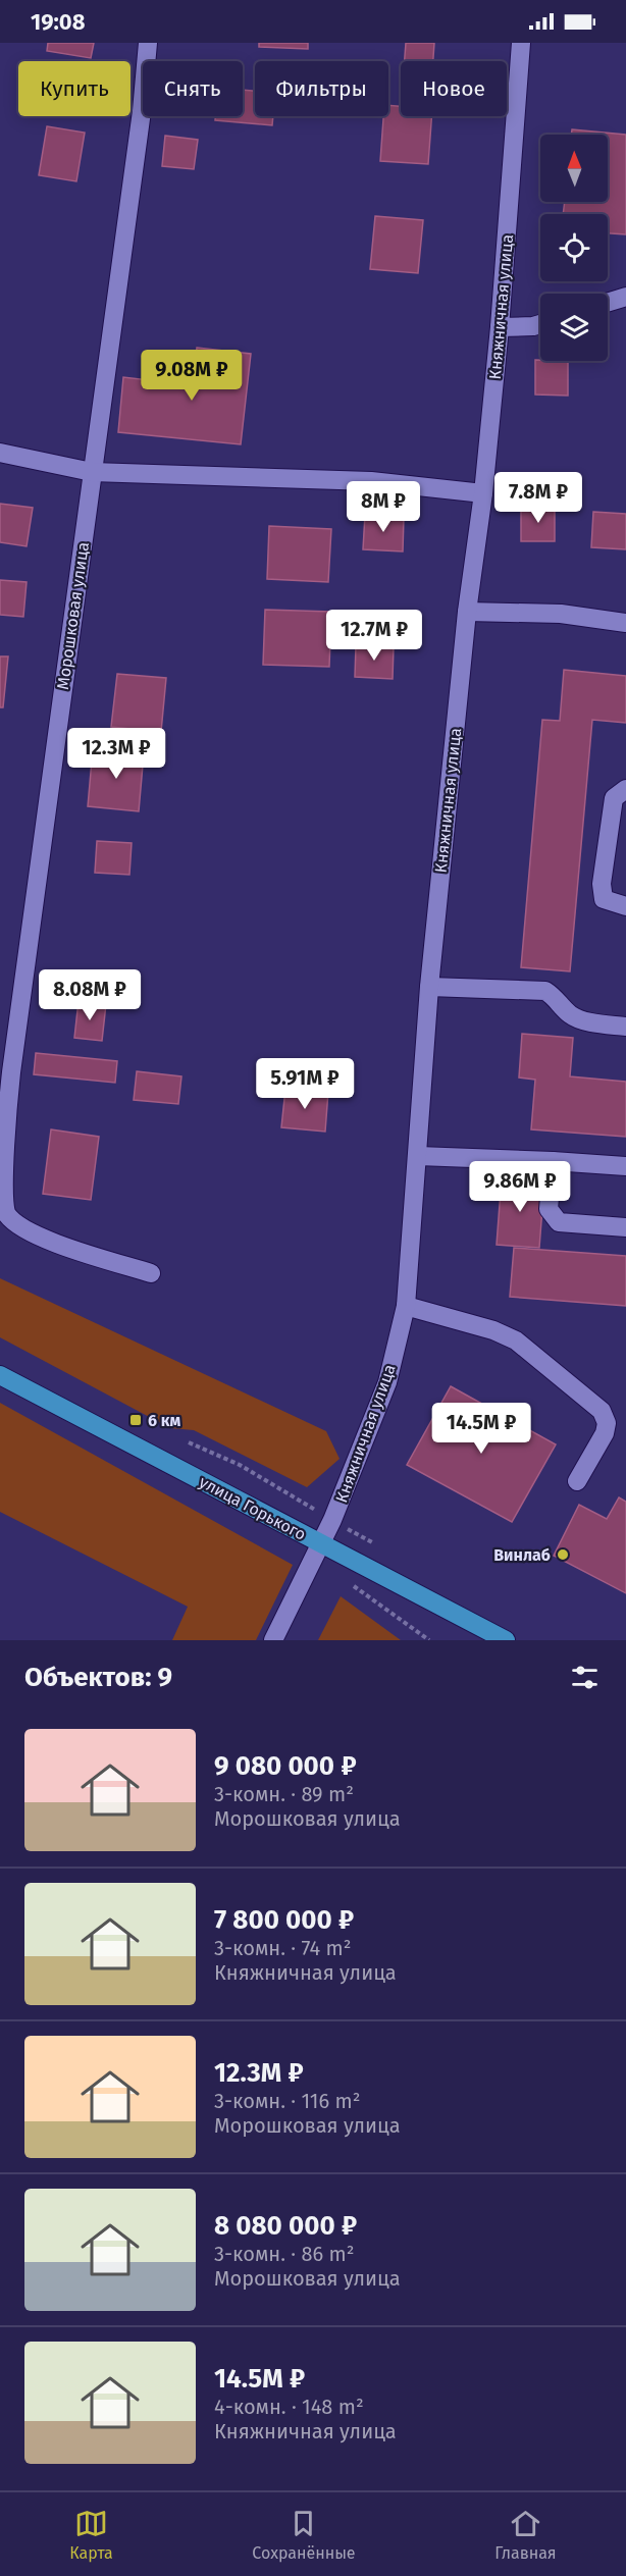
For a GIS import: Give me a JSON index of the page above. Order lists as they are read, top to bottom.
{
  "streets": {
    "main road": ["улица Горького"],
    "street": ["Княжничная улица", "Морошковая улица"]
  },
  "crossings": [
    ["Княжничная улица", "улица Горького"]
  ],
  "places": {
    "transit": ["6 км"],
    "other": ["Винлаб"]
  },
  "north": "top",
  "page": {
    "status": "19:08",
    "chip": [
      "Купить",
      "Снять",
      "Фильтры",
      "Новое"
    ],
    "price": [
      "9.08M ₽",
      "7.8M ₽",
      "8M ₽",
      "12.7M ₽",
      "12.3M ₽",
      "8.08M ₽",
      "5.91M ₽",
      "9.86M ₽",
      "14.5M ₽"
    ],
    "heading": "Объектов: 9",
    "list": [
      {
        "name": "9 080 000 ₽",
        "note": "3-комн. · 89 m² · Морошковая улица"
      },
      {
        "name": "7 800 000 ₽",
        "note": "3-комн. · 74 m² · Княжничная улица"
      },
      {
        "name": "12.3M ₽",
        "note": "3-комн. · 116 m² · Морошковая улица"
      },
      {
        "name": "8 080 000 ₽",
        "note": "3-комн. · 86 m² · Морошковая улица"
      },
      {
        "name": "14.5M ₽",
        "note": "4-комн. · 148 m² · Княжничная улица"
      }
    ],
    "tabs": ["Карта", "Сохранённые", "Главная"]
  }
}
